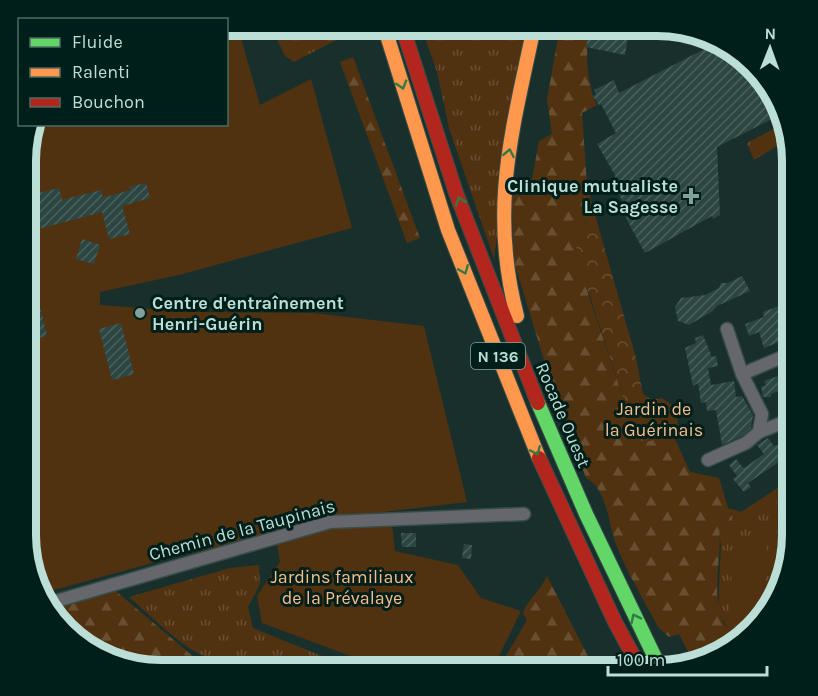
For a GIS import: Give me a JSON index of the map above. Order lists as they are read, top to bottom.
{
  "streets": {
    "highway": ["N 136", "Rocade Ouest"],
    "street": ["Chemin de la Taupinais"]
  },
  "parks": ["Jardin de la Guérinais", "Jardins familiaux de la Prévalaye"],
  "places": {
    "health": ["Clinique mutualiste La Sagesse"],
    "other": ["Centre d'entraînement Henri-Guérin"]
  },
  "legend": ["Fluide", "Ralenti", "Bouchon"],
  "scale_bar": "100 m",
  "north": "top"
}
